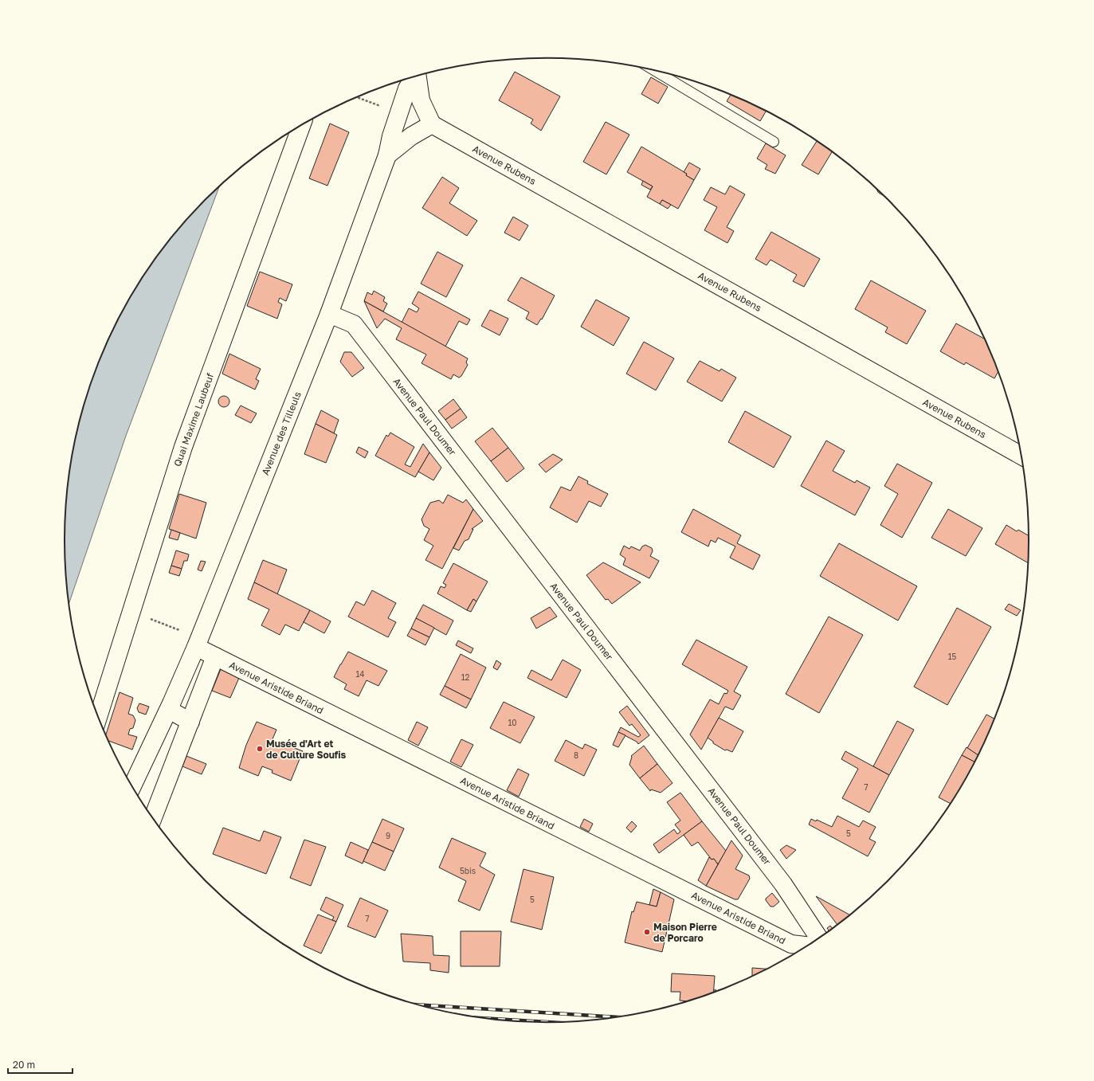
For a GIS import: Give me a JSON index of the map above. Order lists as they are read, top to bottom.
{
  "streets": {
    "street": [
      "Avenue Rubens",
      "Avenue Paul Doumer",
      "Quai Maxime Laubeuf",
      "Avenue des Tilleuls",
      "Avenue Aristide Briand"
    ]
  },
  "crossings": [
    ["Avenue Rubens", "Avenue des Tilleuls"],
    ["Avenue Paul Doumer", "Avenue des Tilleuls"],
    ["Avenue des Tilleuls", "Avenue Aristide Briand"]
  ],
  "places": ["Musée d'Art et de Culture Soufis", "Maison Pierre de Porcaro"],
  "house_numbers": [
    "15",
    "14",
    "12",
    "10",
    "8",
    "7",
    "5",
    "9",
    "5bis",
    "5",
    "7"
  ],
  "scale_bar": "20 m"
}
